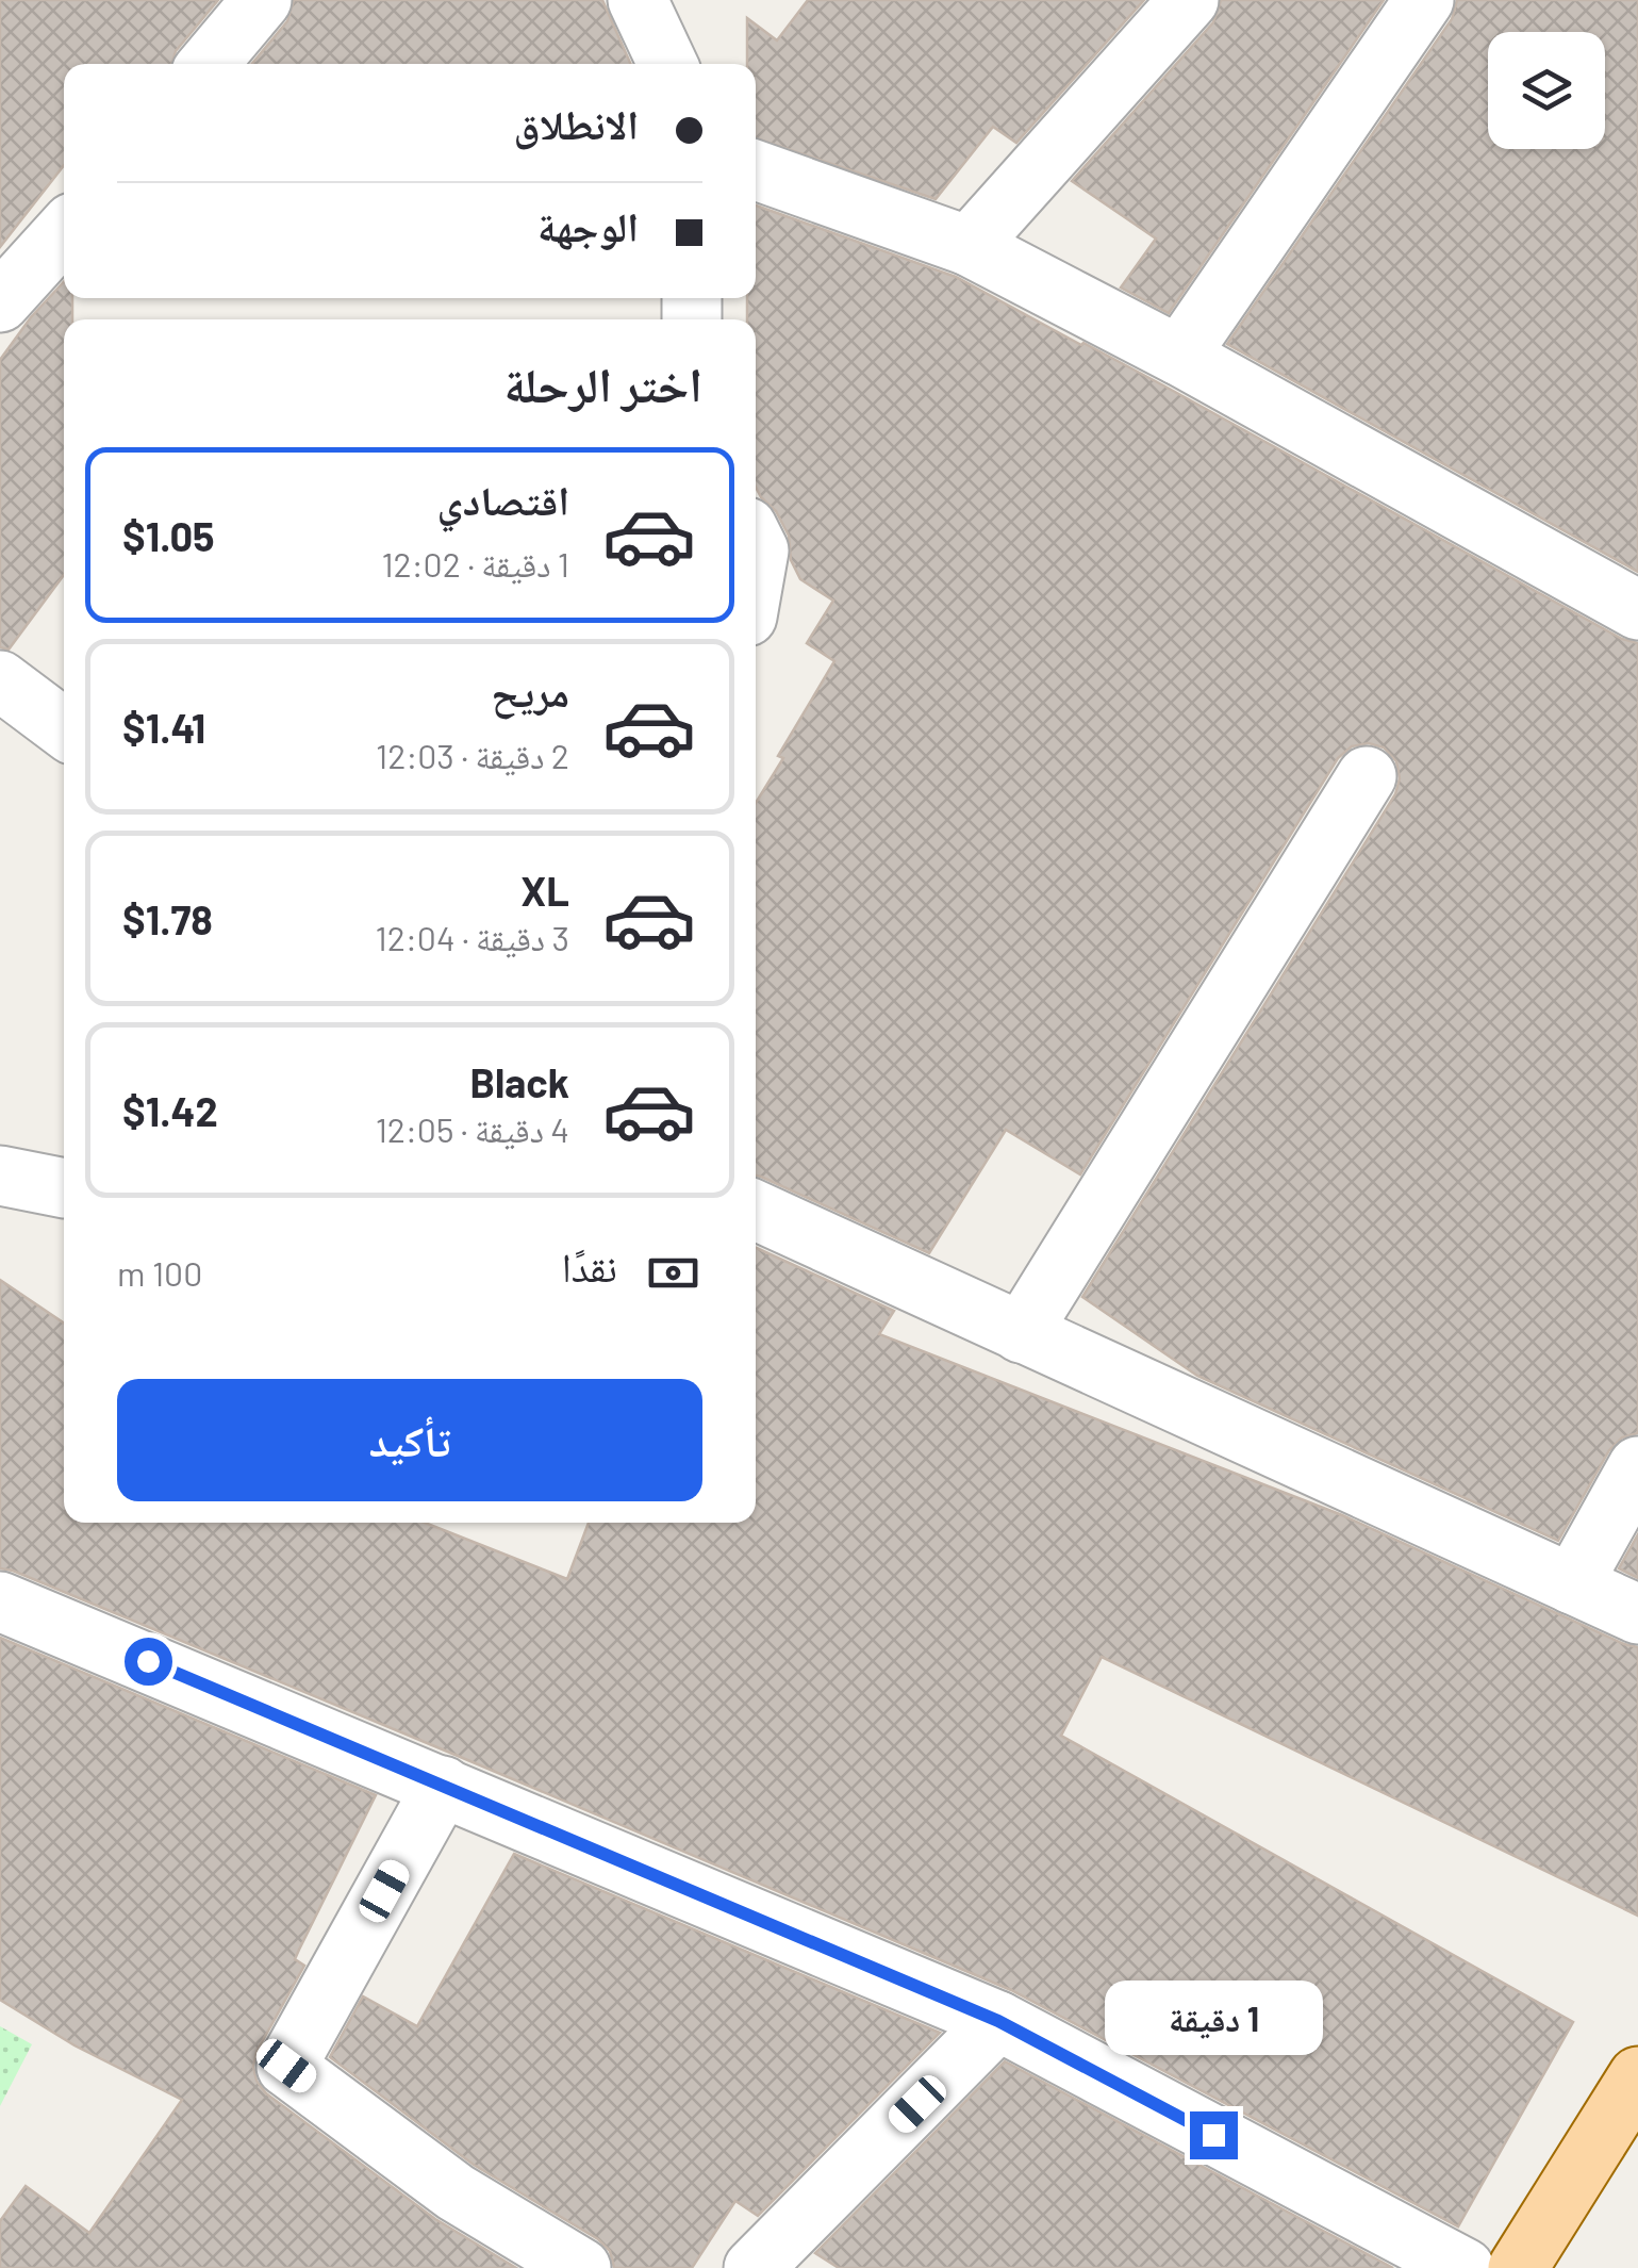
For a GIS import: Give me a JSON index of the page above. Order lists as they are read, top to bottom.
{
  "page": {
    "banner": ["الانطلاق", "الوجهة"],
    "heading": "اختر الرحلة",
    "list": [
      {
        "name": "اقتصادي",
        "note": "1 دقيقة · 12:02",
        "value": "$1.05"
      },
      {
        "name": "مريح",
        "note": "2 دقيقة · 12:03",
        "value": "$1.41"
      },
      {
        "name": "XL",
        "note": "3 دقيقة · 12:04",
        "value": "$1.78"
      },
      {
        "name": "Black",
        "note": "4 دقيقة · 12:05",
        "value": "$1.42"
      }
    ],
    "pay": ["نقدًا", "100 m"],
    "buttons": "تأكيد",
    "bubble": "1 دقيقة"
  }
}
